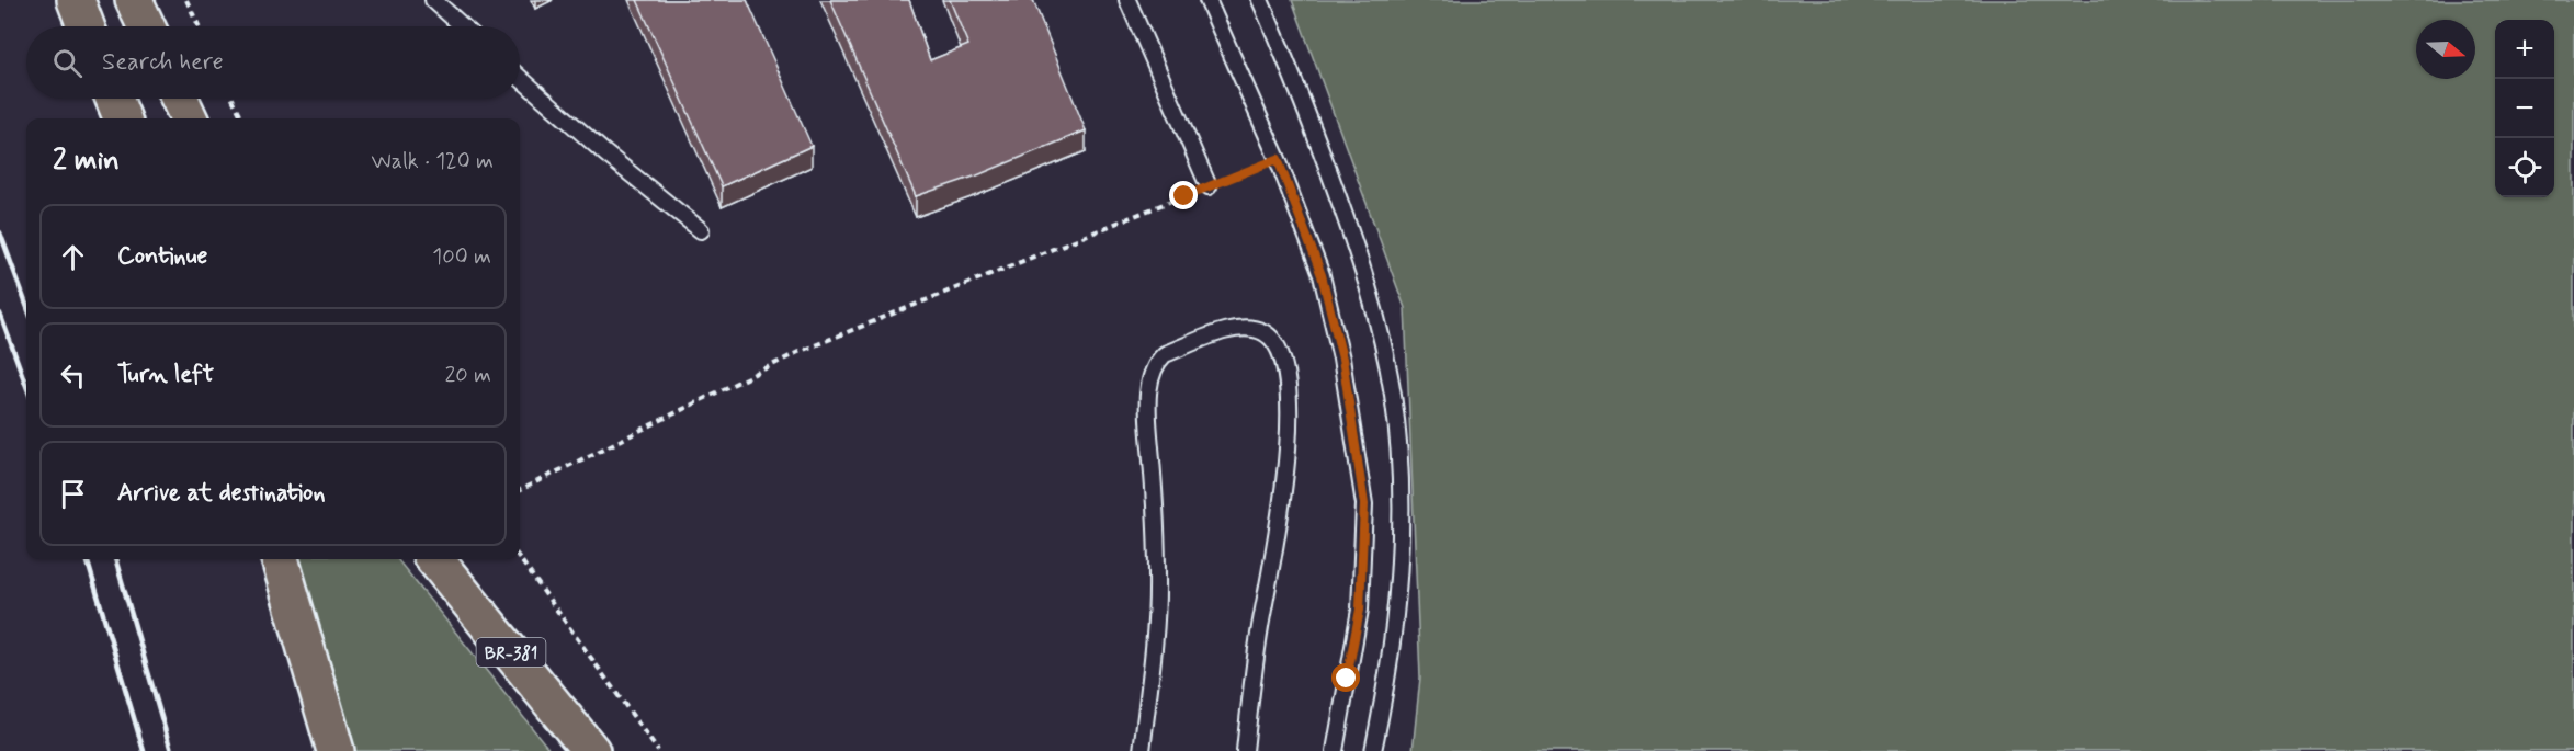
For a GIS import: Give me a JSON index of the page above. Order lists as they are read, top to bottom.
{
  "streets": {
    "highway": ["BR-381"]
  },
  "north": "right",
  "page": {
    "map_buttons": ["+", "−"],
    "search": "Search here",
    "heading": ["2 min", "Walk · 120 m"],
    "list": [
      ["Continue", "100 m"],
      ["Turn left", "20 m"],
      "Arrive at destination"
    ]
  }
}
